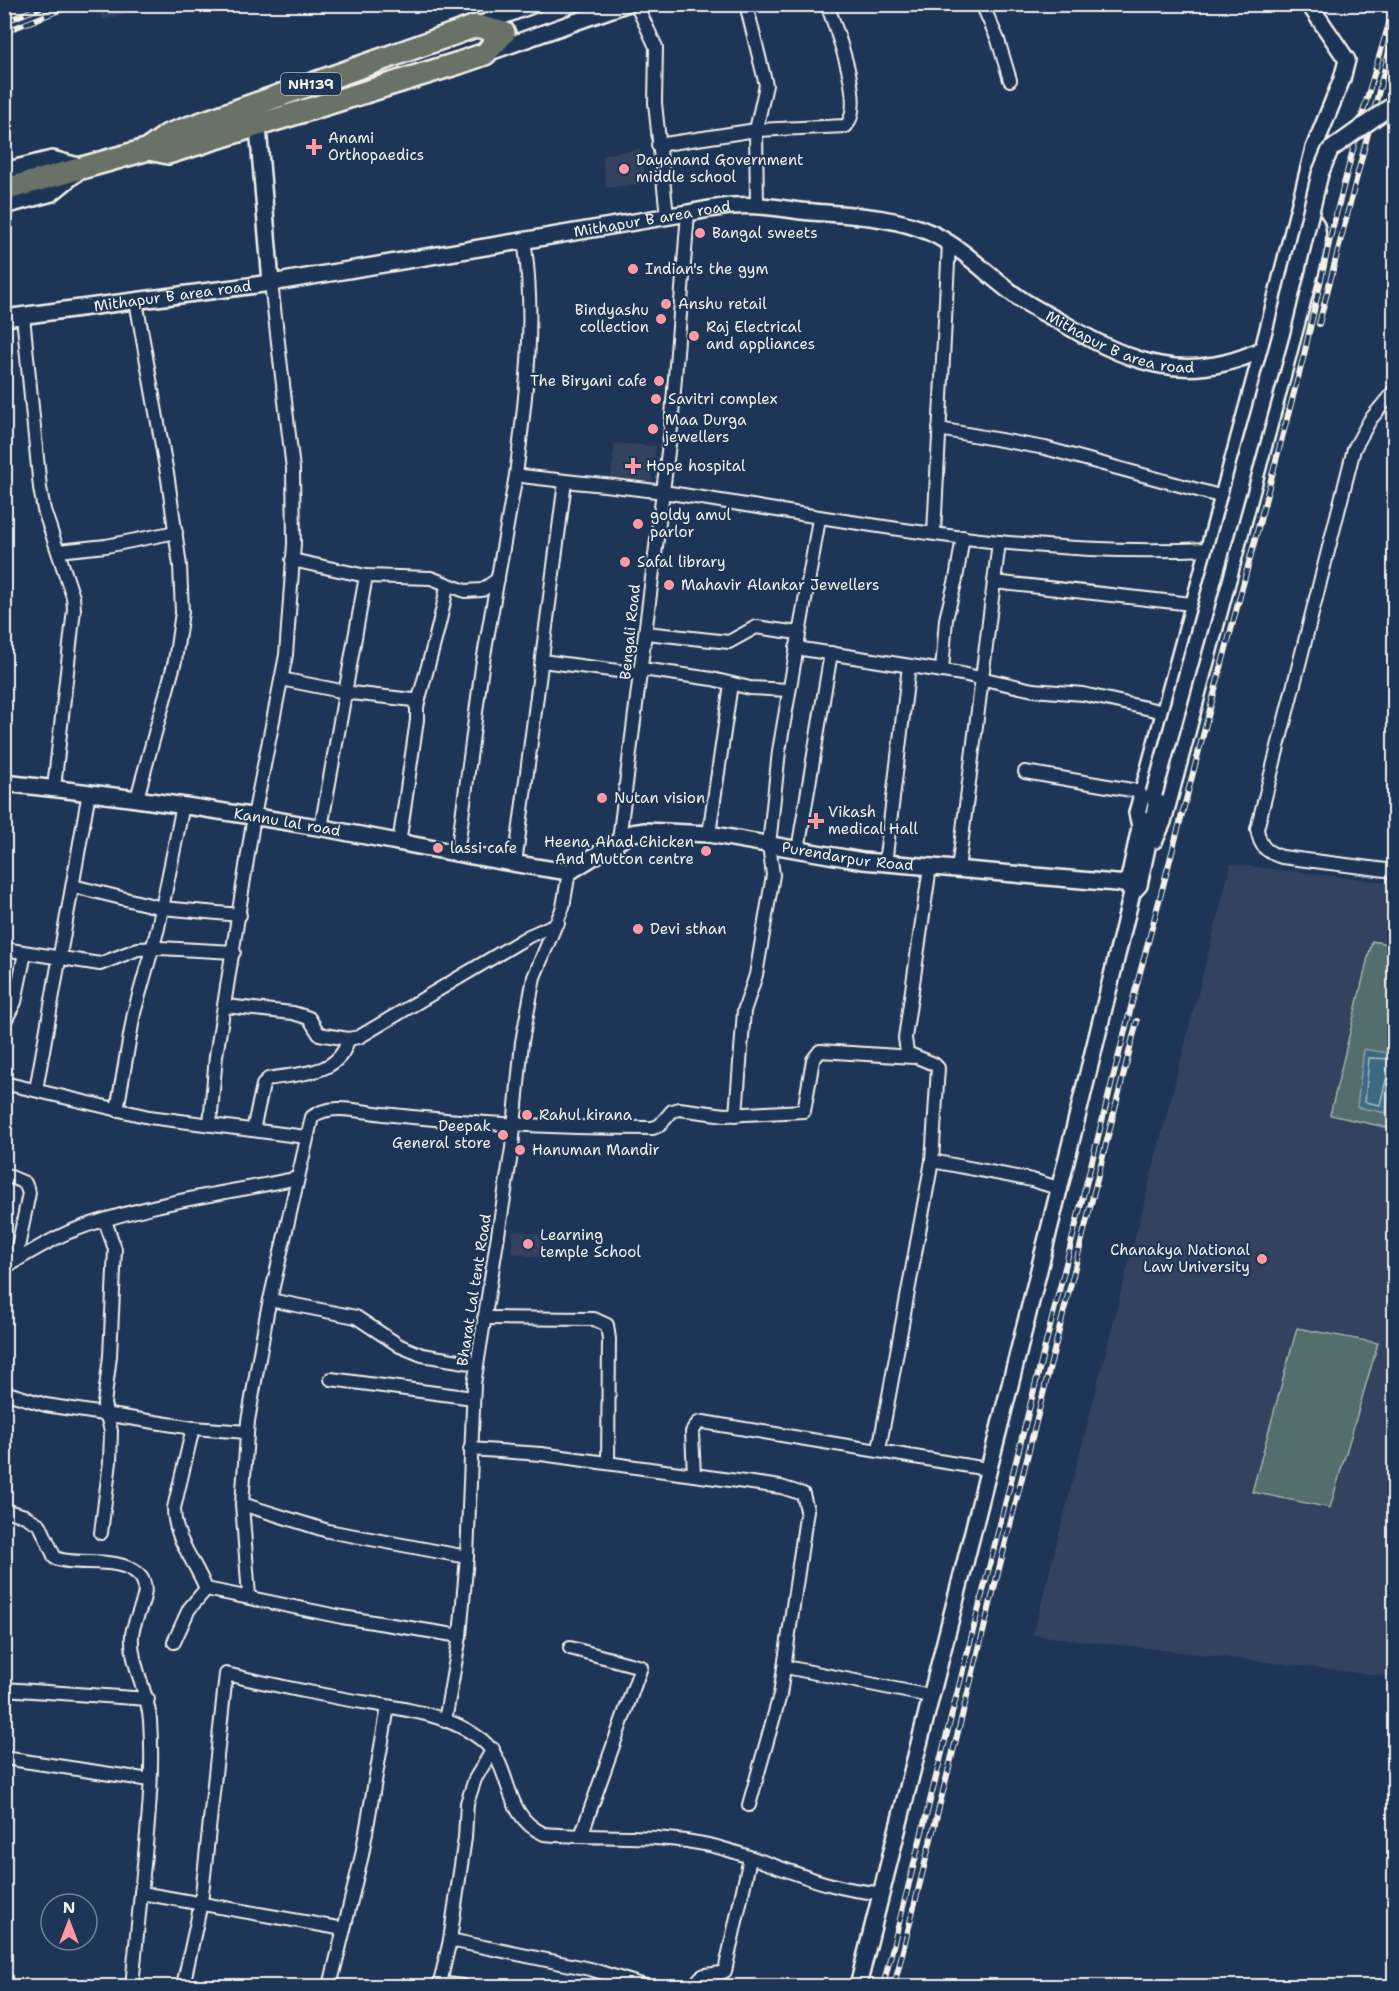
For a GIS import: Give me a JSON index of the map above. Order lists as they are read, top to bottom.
{
  "streets": {
    "highway": ["NH139"],
    "street": [
      "Mithapur B area road",
      "Bengali Road",
      "Kannu lal road",
      "Purendarpur Road",
      "Bharat Lal tent Road"
    ]
  },
  "crossings": [
    ["Mithapur B area road", "Bengali Road"],
    ["Bengali Road", "Purendarpur Road"],
    ["Kannu lal road", "Purendarpur Road"],
    ["Kannu lal road", "Bharat Lal tent Road"],
    ["Purendarpur Road", "Bharat Lal tent Road"]
  ],
  "places": {
    "health": ["Anami Orthopaedics", "Hope hospital", "Vikash medical Hall"],
    "other": [
      "Dayanand Government middle school",
      "Bangal sweets",
      "Indian's the gym",
      "Anshu retail",
      "Bindyashu collection",
      "Raj Electrical and appliances",
      "The Biryani cafe",
      "Savitri complex",
      "Maa Durga jewellers",
      "goldy amul parlor",
      "Safal library",
      "Mahavir Alankar Jewellers",
      "Nutan vision",
      "lassi cafe",
      "Heena Ahad Chicken And Mutton centre",
      "Devi sthan",
      "Rahul kirana",
      "Deepak General store",
      "Hanuman Mandir",
      "Learning temple School",
      "Chanakya National Law University"
    ]
  },
  "north": "top"
}
